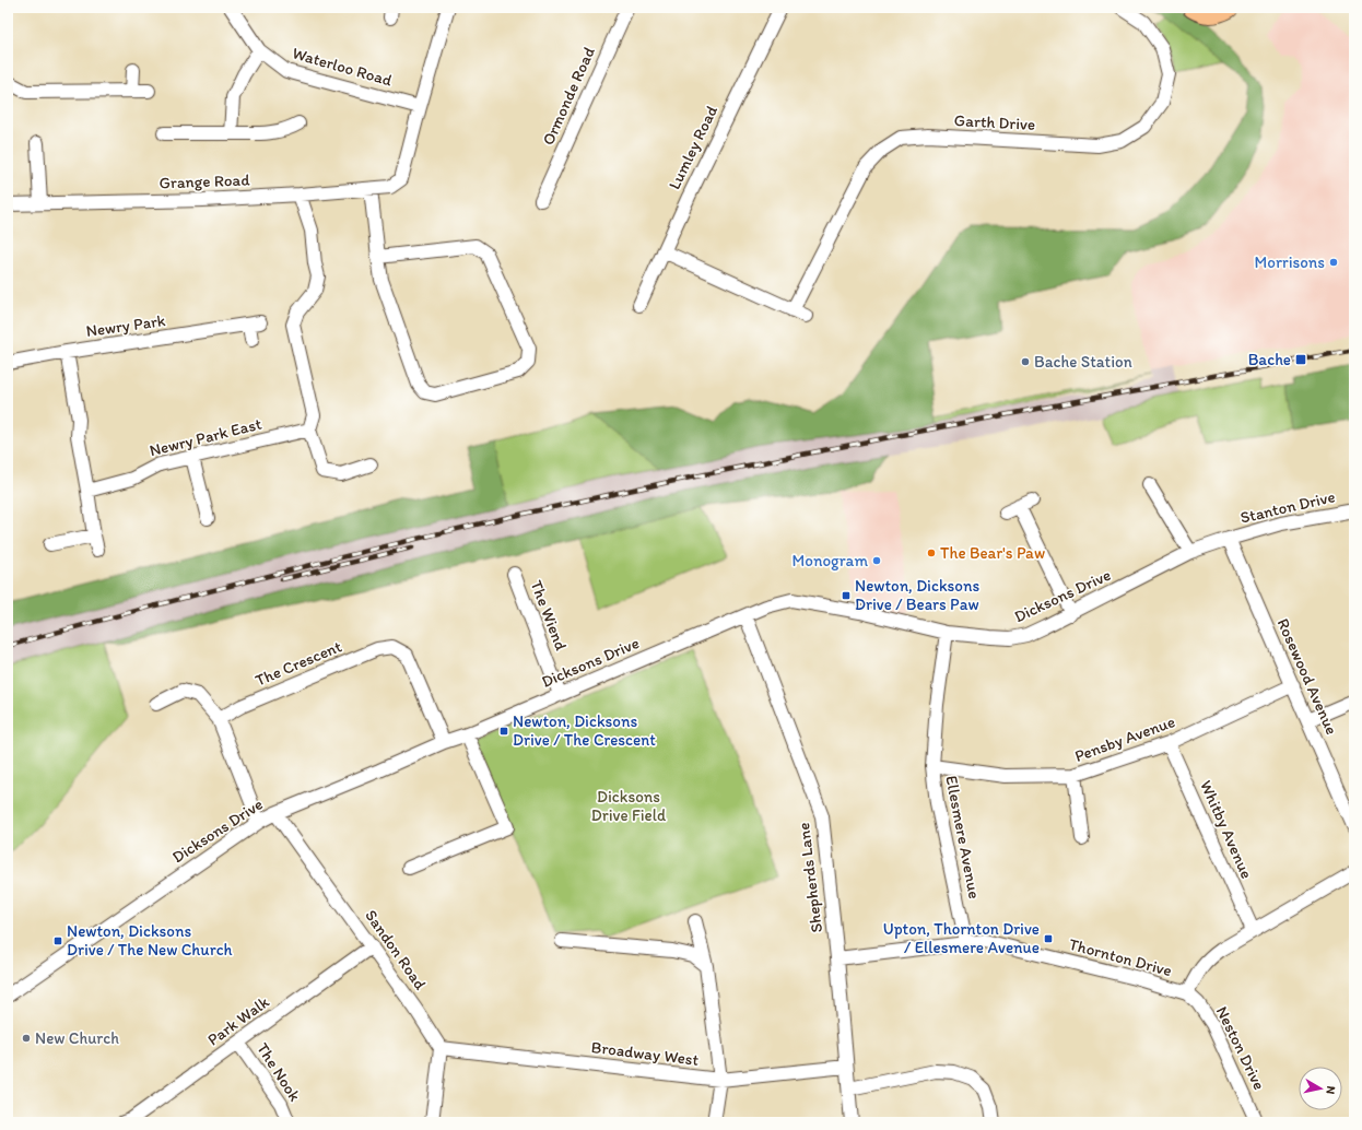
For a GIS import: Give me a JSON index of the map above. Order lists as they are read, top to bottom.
{
  "streets": {
    "street": [
      "Waterloo Road",
      "Ormonde Road",
      "Garth Drive",
      "Lumley Road",
      "Grange Road",
      "Newry Park",
      "Newry Park East",
      "Stanton Drive",
      "Dicksons Drive",
      "The Wiend",
      "The Crescent",
      "Rosewood Avenue",
      "Pensby Avenue",
      "Whitby Avenue",
      "Ellesmere Avenue",
      "Shepherds Lane",
      "Sandon Road",
      "Thornton Drive",
      "Park Walk",
      "Neston Drive",
      "Broadway West",
      "The Nook"
    ]
  },
  "crossings": [
    ["Waterloo Road", "Grange Road"],
    ["Stanton Drive", "Dicksons Drive"],
    ["Stanton Drive", "Rosewood Avenue"],
    ["Dicksons Drive", "The Wiend"],
    ["Dicksons Drive", "The Crescent"],
    ["Dicksons Drive", "Rosewood Avenue"],
    ["Dicksons Drive", "Ellesmere Avenue"],
    ["Dicksons Drive", "Shepherds Lane"],
    ["Dicksons Drive", "Sandon Road"],
    ["Rosewood Avenue", "Pensby Avenue"],
    ["Pensby Avenue", "Whitby Avenue"],
    ["Pensby Avenue", "Ellesmere Avenue"],
    ["Whitby Avenue", "Thornton Drive"],
    ["Ellesmere Avenue", "Thornton Drive"],
    ["Shepherds Lane", "Thornton Drive"],
    ["Shepherds Lane", "Broadway West"],
    ["Sandon Road", "Park Walk"],
    ["Sandon Road", "Broadway West"],
    ["Thornton Drive", "Neston Drive"],
    ["Park Walk", "The Nook"]
  ],
  "parks": ["Dicksons Drive Field"],
  "places": {
    "other": [
      "Morrisons",
      "Bache Station",
      "The Bear's Paw",
      "Monogram",
      "New Church"
    ],
    "transit": [
      "Bache",
      "Newton, Dicksons Drive / Bears Paw",
      "Newton, Dicksons Drive / The Crescent",
      "Upton, Thornton Drive / Ellesmere Avenue",
      "Newton, Dicksons Drive / The New Church"
    ]
  },
  "north": "right"
}
